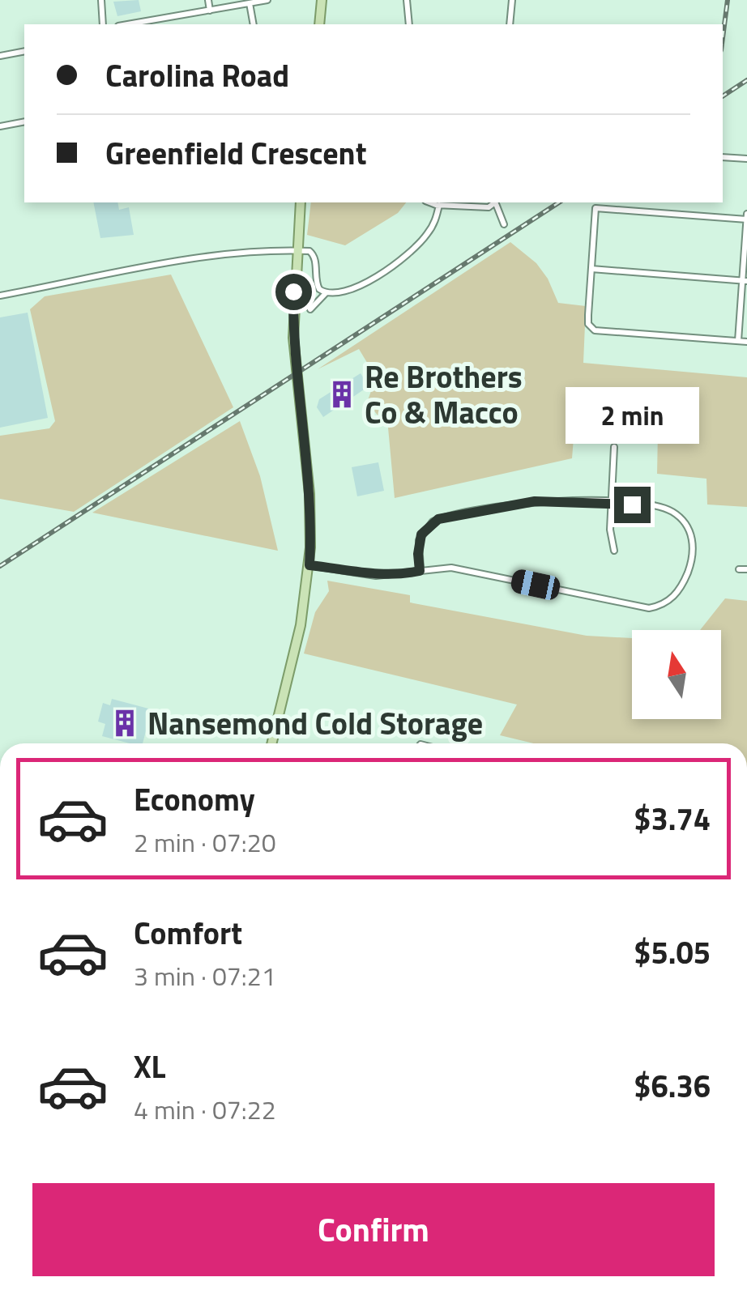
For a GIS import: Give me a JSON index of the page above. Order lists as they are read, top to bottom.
{
  "places": {
    "building": ["Re Brothers Co & Macco", "Nansemond Cold Storage"]
  },
  "north": "top",
  "page": {
    "banner": ["Carolina Road", "Greenfield Crescent"],
    "bubble": "2 min",
    "list": [
      {
        "name": "Economy",
        "note": "2 min · 07:20",
        "value": "$3.74"
      },
      {
        "name": "Comfort",
        "note": "3 min · 07:21",
        "value": "$5.05"
      },
      {
        "name": "XL",
        "note": "4 min · 07:22",
        "value": "$6.36"
      }
    ],
    "buttons": "Confirm"
  }
}
